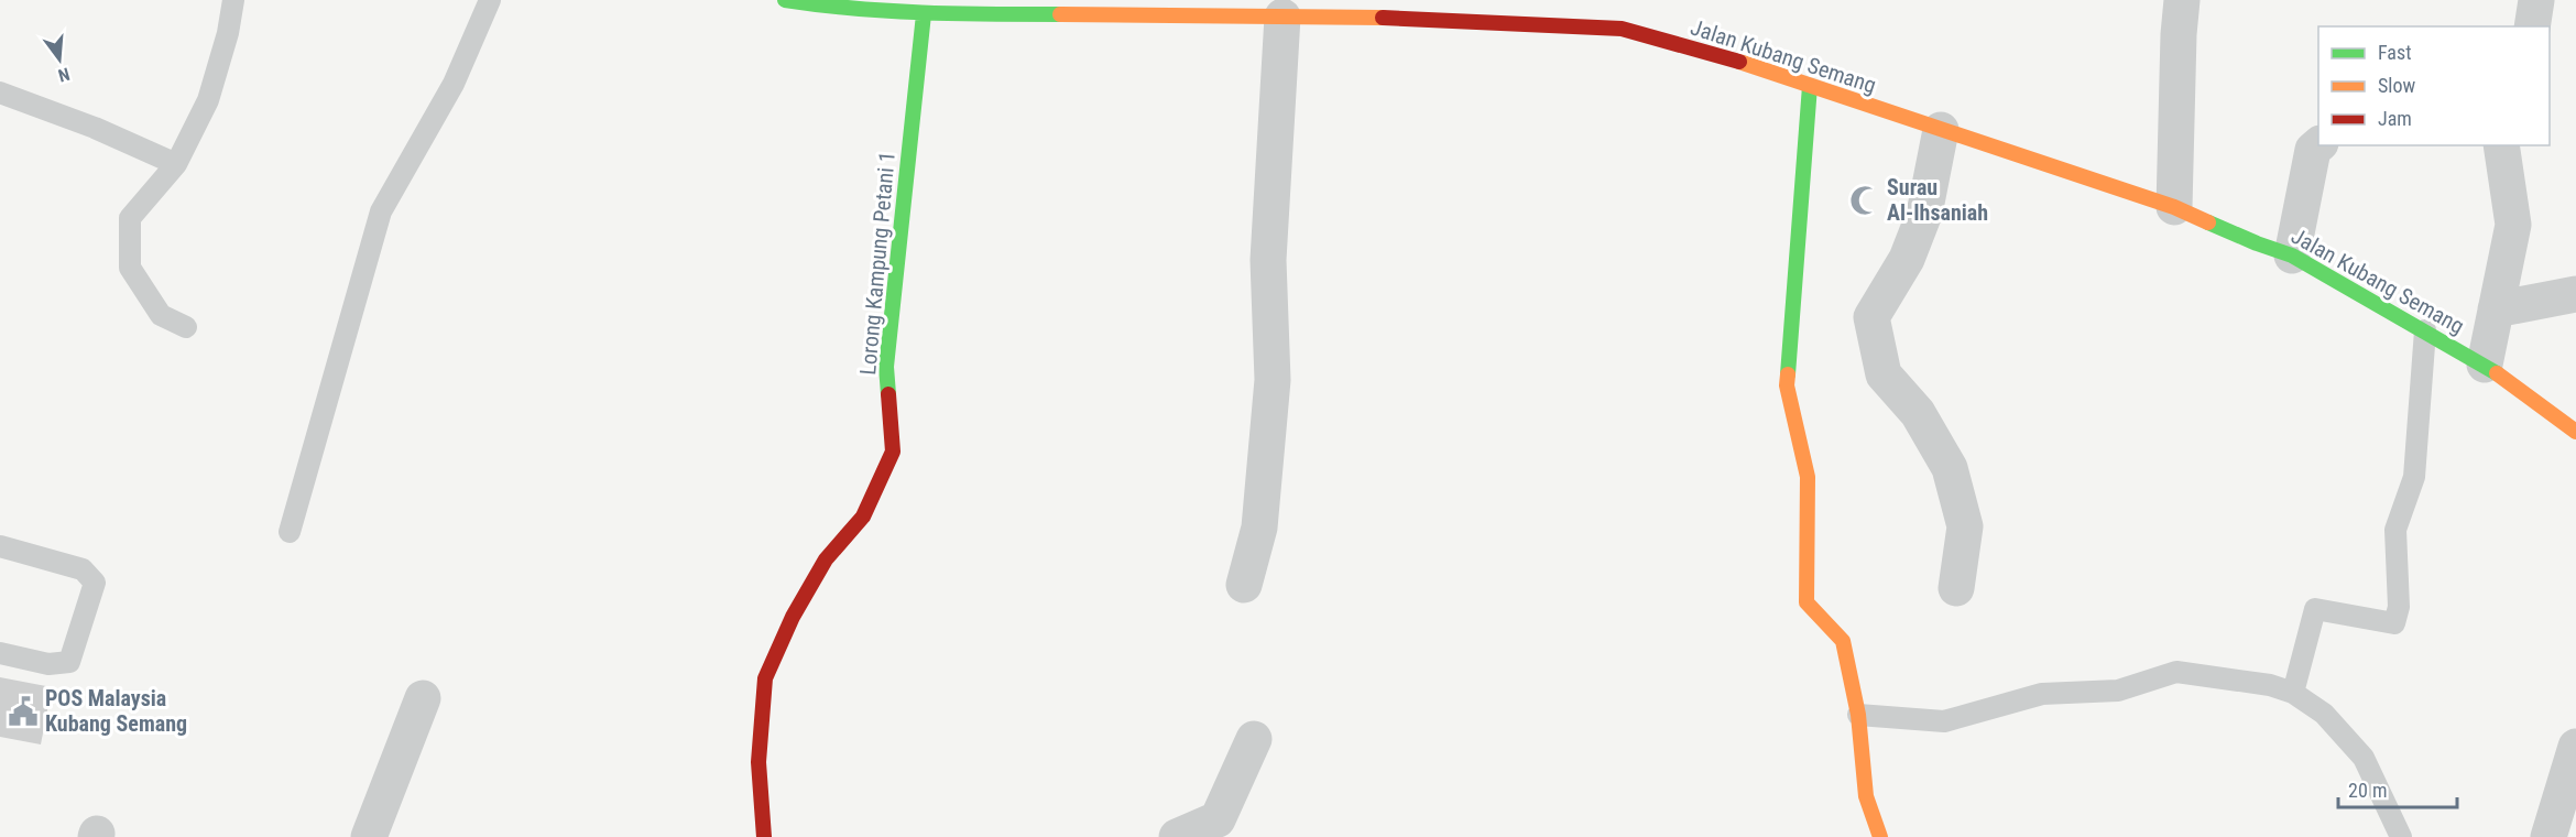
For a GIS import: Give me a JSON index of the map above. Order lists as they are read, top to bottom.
{
  "streets": {
    "main road": ["Jalan Kubang Semang", "Lorong Kampung Petani 1"]
  },
  "crossings": [
    ["Jalan Kubang Semang", "Lorong Kampung Petani 1"]
  ],
  "places": {
    "mosque": ["Surau Al-Ihsaniah"],
    "public building": ["POS Malaysia Kubang Semang"]
  },
  "legend": ["Fast", "Slow", "Jam"],
  "scale_bar": "20 m",
  "north": "bottom"
}
